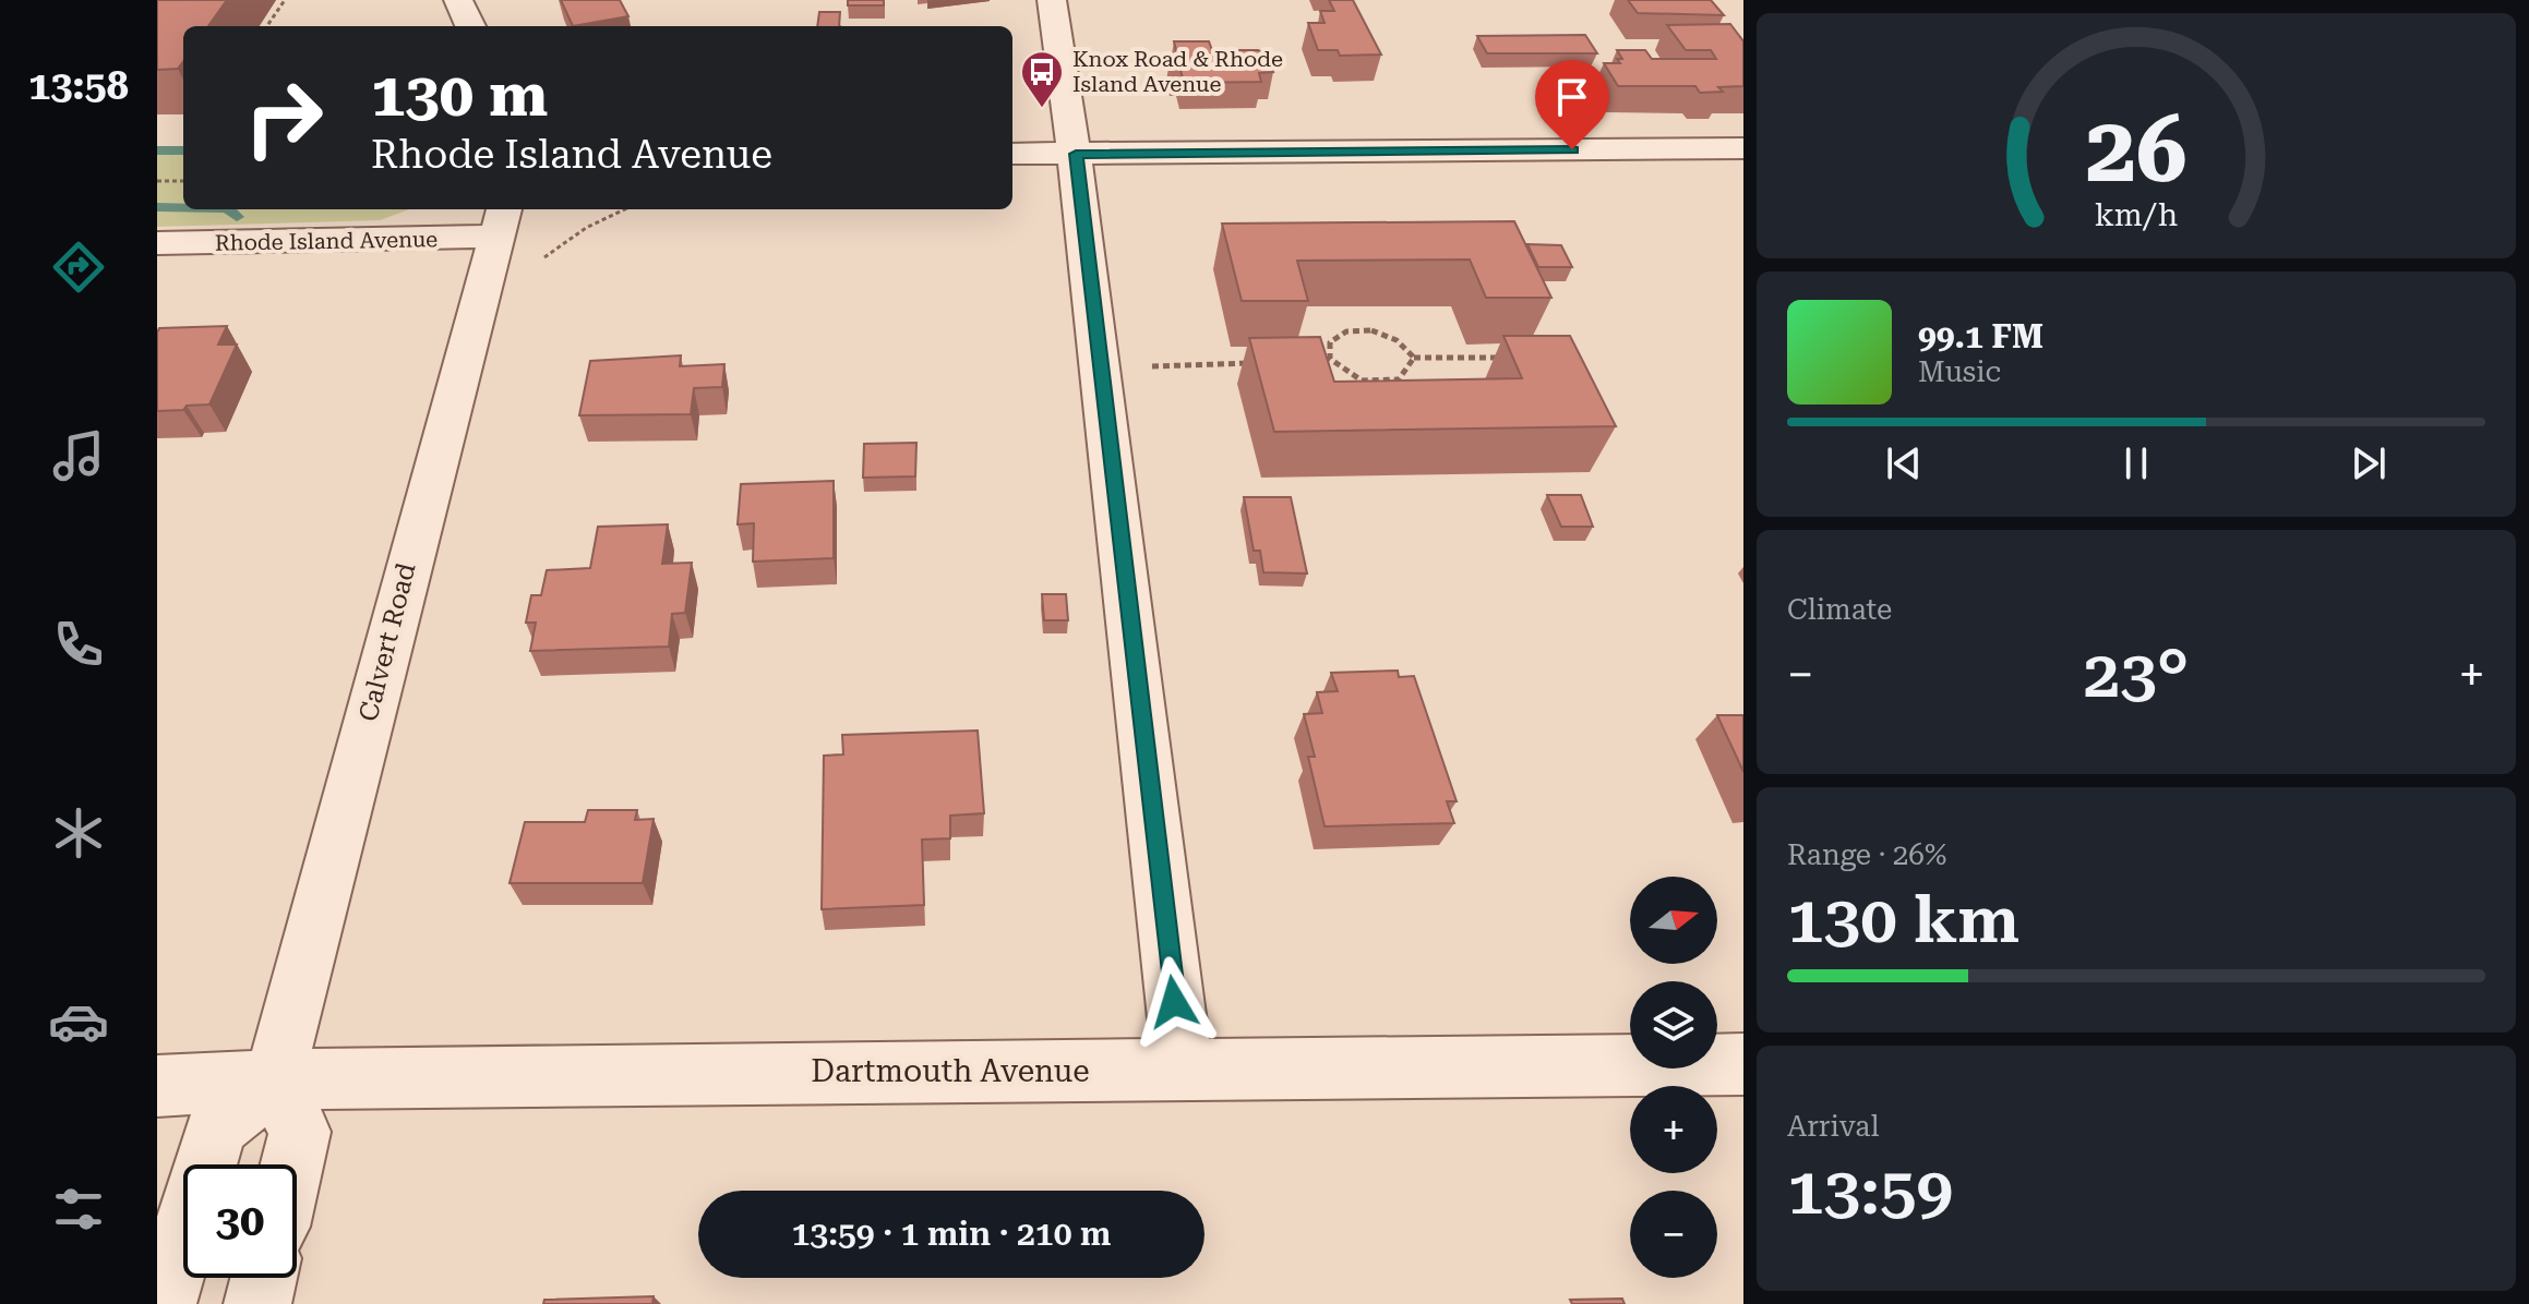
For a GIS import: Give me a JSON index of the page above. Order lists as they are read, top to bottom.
{
  "streets": {
    "street": ["Rhode Island Avenue", "Calvert Road", "Dartmouth Avenue"]
  },
  "crossings": [
    ["Rhode Island Avenue", "Calvert Road"],
    ["Calvert Road", "Dartmouth Avenue"]
  ],
  "places": {
    "bus stop": ["Knox Road & Rhode Island Avenue"]
  },
  "north": "right",
  "page": {
    "tabs": "13:58",
    "turn": ["130 m", "Rhode Island Avenue"],
    "song": ["99.1 FM", "Music"],
    "tile": [
      "Climate",
      ["Range · 26%", "130 km"],
      ["Arrival", "13:59"]
    ],
    "heat": ["−", "23°", "+"],
    "map_buttons": ["+", "−"],
    "limit": "30",
    "trip": "13:59 · 1 min · 210 m",
    "gauge": ["26", "km/h"]
  }
}
